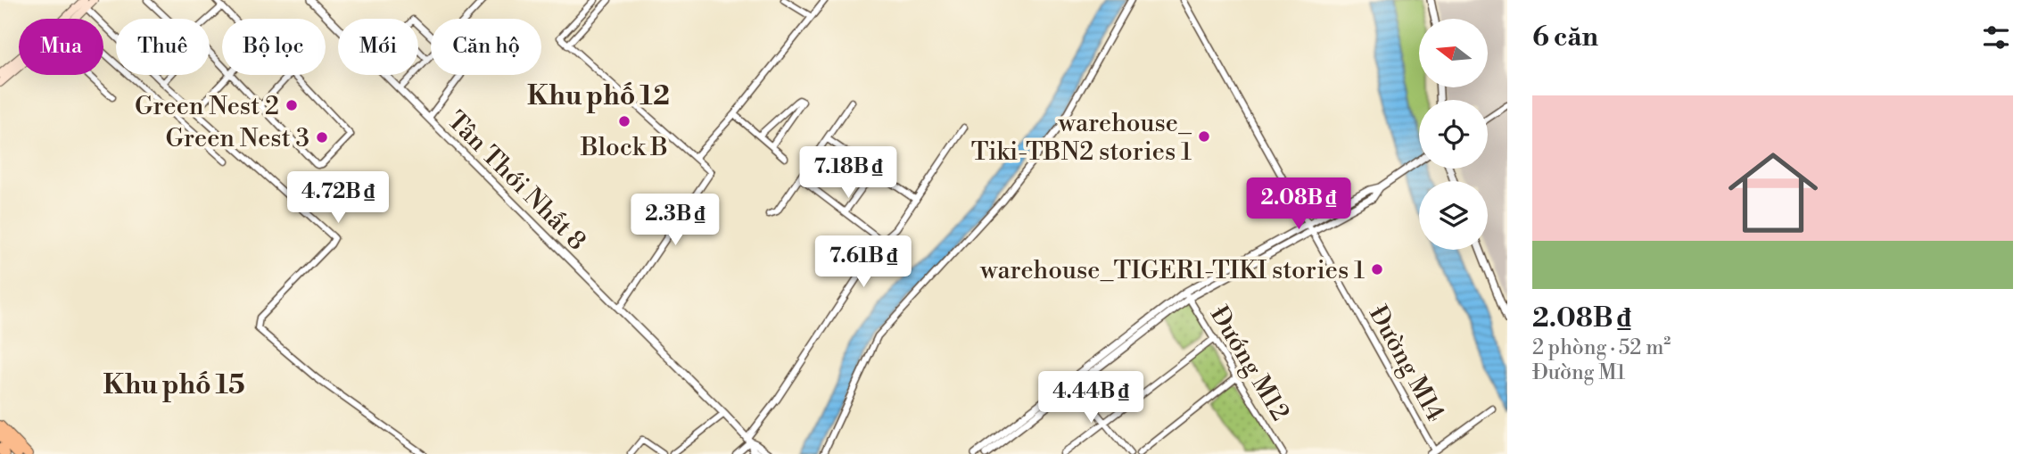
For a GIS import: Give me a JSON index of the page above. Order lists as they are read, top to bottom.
{
  "streets": {
    "street": ["Tân Thới Nhất 8", "Đướng M12", "Đường M14"]
  },
  "districts": ["Khu phố 12", "Khu phố 15"],
  "places": [
    "Green Nest 2",
    "Block B",
    "warehouse_ Tiki-TBN2 stories 1",
    "Green Nest 3",
    "warehouse_TIGER1-TIKI stories 1"
  ],
  "north": "left",
  "page": {
    "heading": "6 căn",
    "chip": [
      "Mua",
      "Thuê",
      "Bộ lọc",
      "Mới",
      "Căn hộ"
    ],
    "list": [
      {
        "name": "2.08B ₫",
        "note": "2 phòng · 52 m² · Đường M1"
      }
    ],
    "price": [
      "7.18B ₫",
      "4.72B ₫",
      "2.08B ₫",
      "2.3B ₫",
      "7.61B ₫",
      "4.44B ₫"
    ]
  }
}
